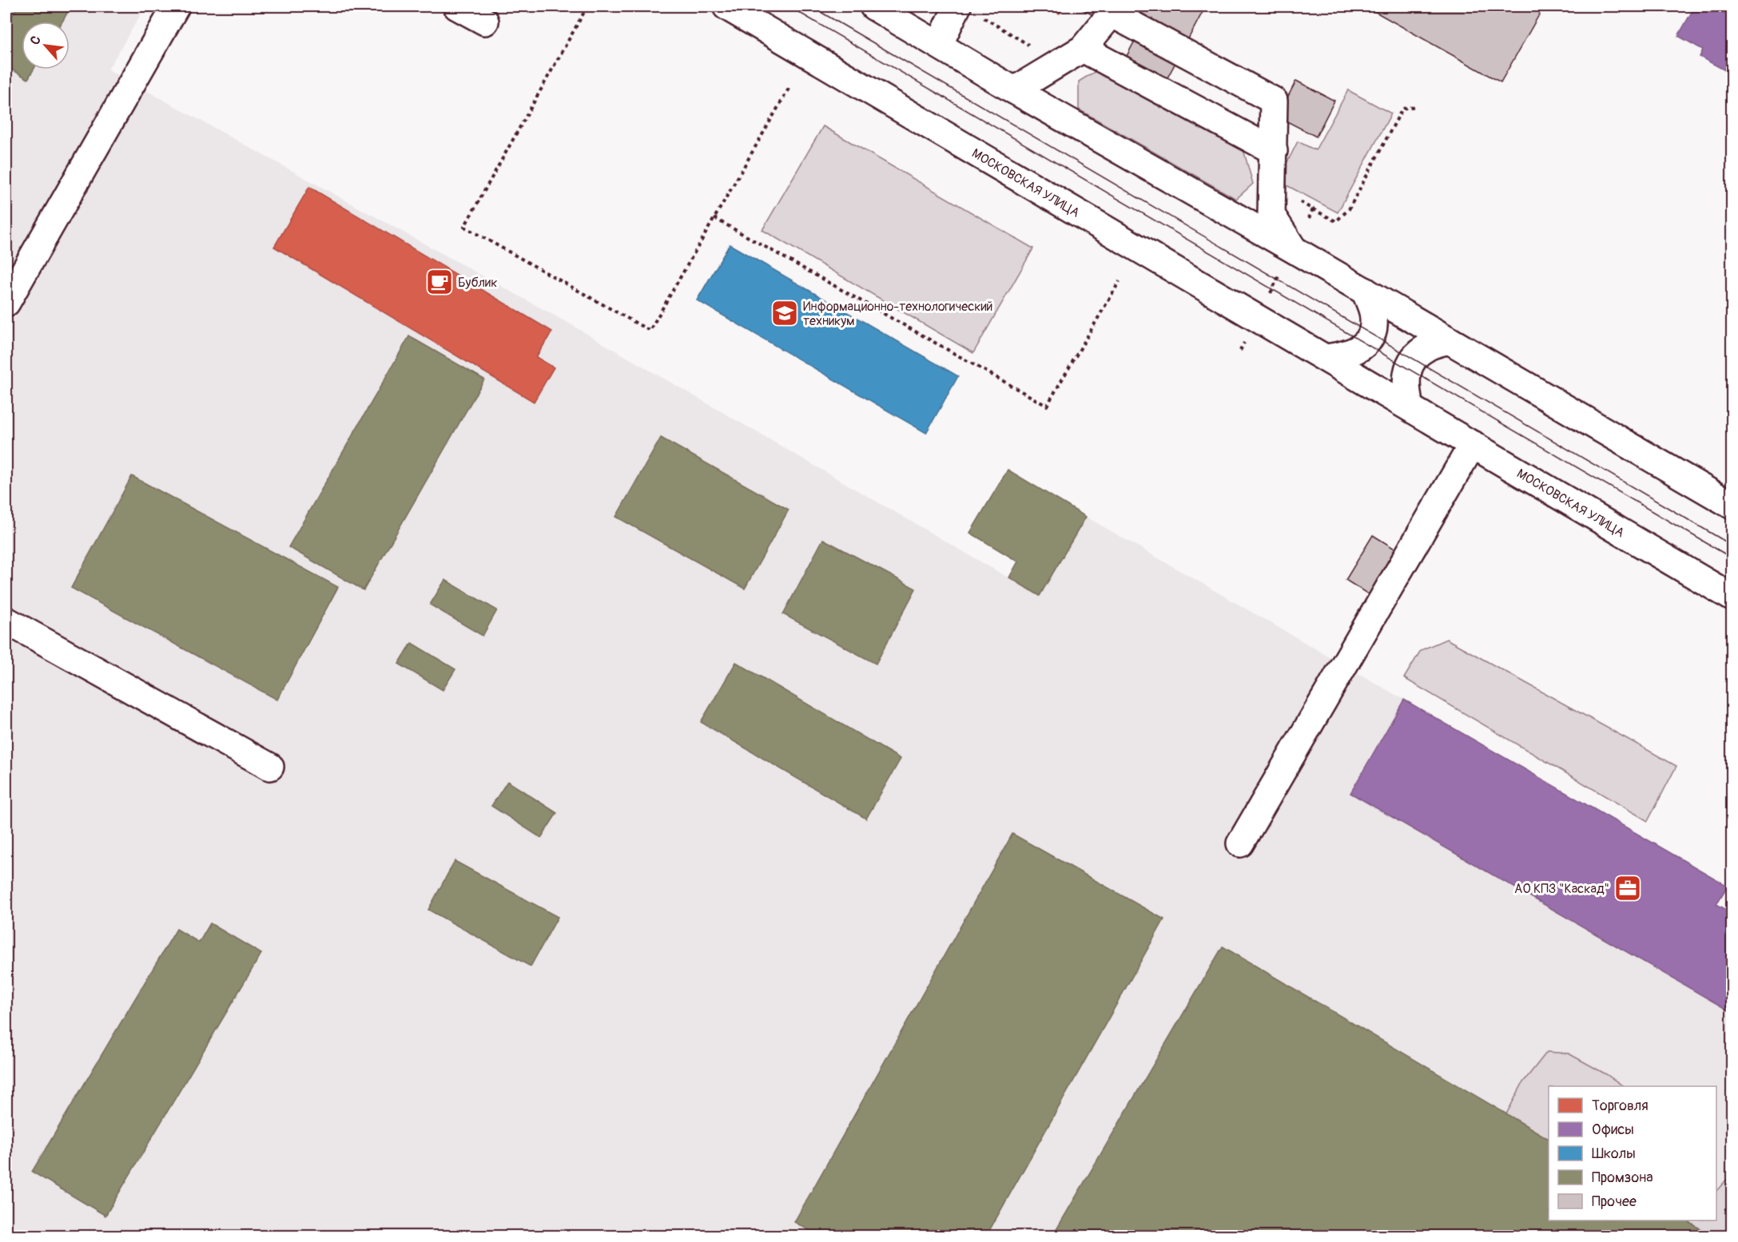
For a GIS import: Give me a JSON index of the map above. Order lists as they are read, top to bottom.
{
  "streets": {
    "street": ["МОСКОВСКАЯ УЛИЦА"]
  },
  "places": {
    "cafe": ["Бублик"],
    "school or university": ["Информационно-технологический техникум"],
    "office": ["АО КПЗ \"Каскад\""]
  },
  "legend": [
    "Торговля",
    "Офисы",
    "Школы",
    "Промзона",
    "Прочее"
  ],
  "north": "top left"
}
